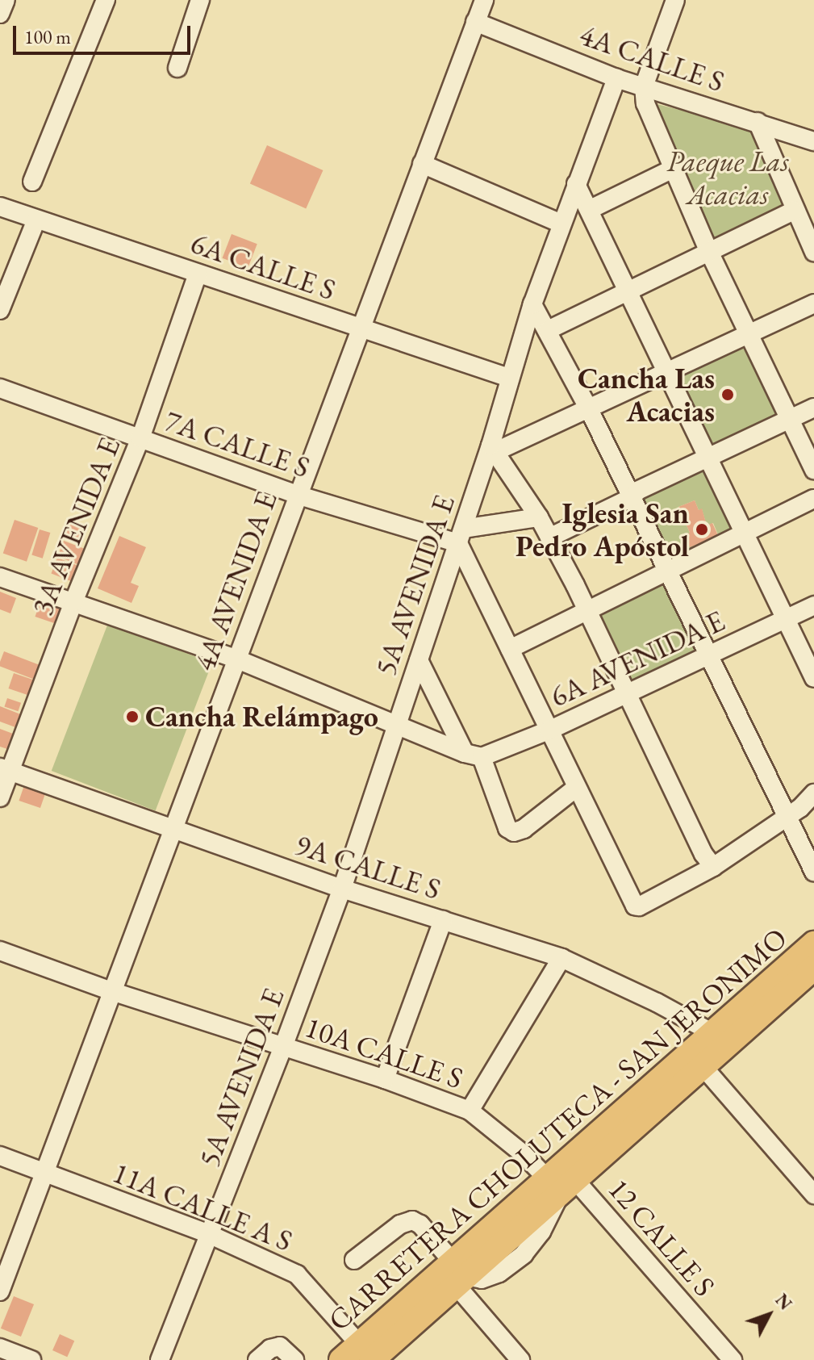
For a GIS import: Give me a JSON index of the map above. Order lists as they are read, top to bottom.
{
  "streets": {
    "highway": ["CARRETERA CHOLUTECA - SAN JERONIMO"],
    "street": [
      "4A CALLE S",
      "6A CALLE S",
      "7A CALLE S",
      "3A AVENIDA E",
      "4A AVENIDA E",
      "5A AVENIDA E",
      "6A AVENIDA E",
      "9A CALLE S",
      "10A CALLE S",
      "11A CALLE A S",
      "12 CALLE S"
    ]
  },
  "crossings": [
    ["4A CALLE S", "4A AVENIDA E"],
    ["4A CALLE S", "5A AVENIDA E"],
    ["6A CALLE S", "3A AVENIDA E"],
    ["6A CALLE S", "4A AVENIDA E"],
    ["6A CALLE S", "5A AVENIDA E"],
    ["7A CALLE S", "3A AVENIDA E"],
    ["7A CALLE S", "4A AVENIDA E"],
    ["7A CALLE S", "5A AVENIDA E"],
    ["3A AVENIDA E", "9A CALLE S"],
    ["4A AVENIDA E", "9A CALLE S"],
    ["4A AVENIDA E", "10A CALLE S"],
    ["4A AVENIDA E", "11A CALLE A S"],
    ["5A AVENIDA E", "9A CALLE S"],
    ["5A AVENIDA E", "10A CALLE S"],
    ["5A AVENIDA E", "11A CALLE A S"],
    ["9A CALLE S", "CARRETERA CHOLUTECA - SAN JERONIMO"],
    ["10A CALLE S", "CARRETERA CHOLUTECA - SAN JERONIMO"],
    ["10A CALLE S", "12 CALLE S"],
    ["CARRETERA CHOLUTECA - SAN JERONIMO", "11A CALLE A S"],
    ["CARRETERA CHOLUTECA - SAN JERONIMO", "12 CALLE S"]
  ],
  "parks": ["Paeque Las Acacias"],
  "places": ["Cancha Las Acacias", "Iglesia San Pedro Apóstol", "Cancha Relámpago"],
  "scale_bar": "100 m",
  "north": "top right"
}
